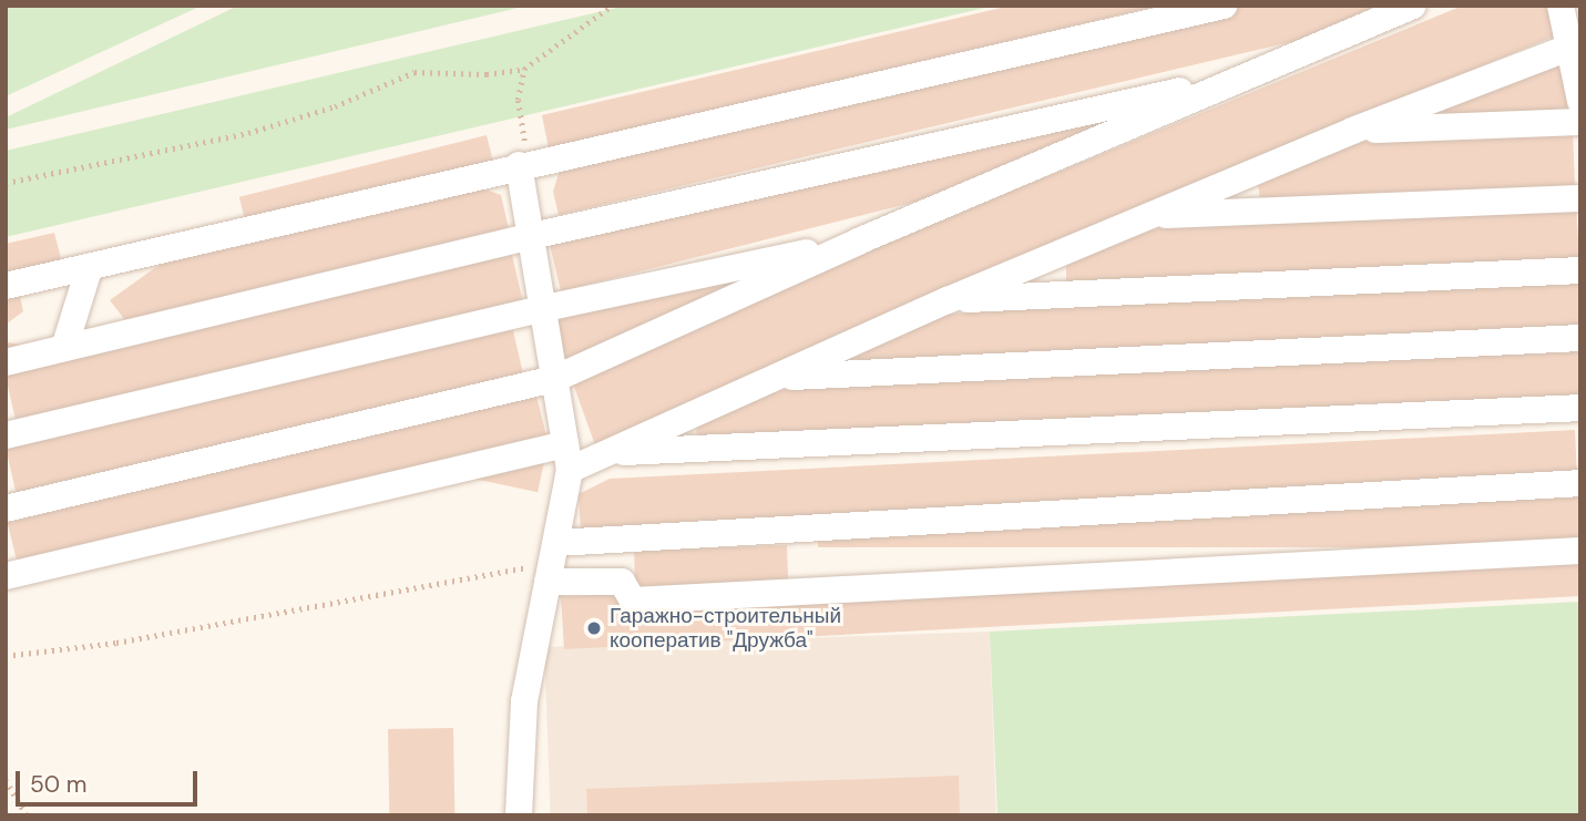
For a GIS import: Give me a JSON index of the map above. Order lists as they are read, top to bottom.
{
  "places": ["Гаражно-строительный кооператив \"Дружба\""],
  "scale_bar": "50 m"
}
